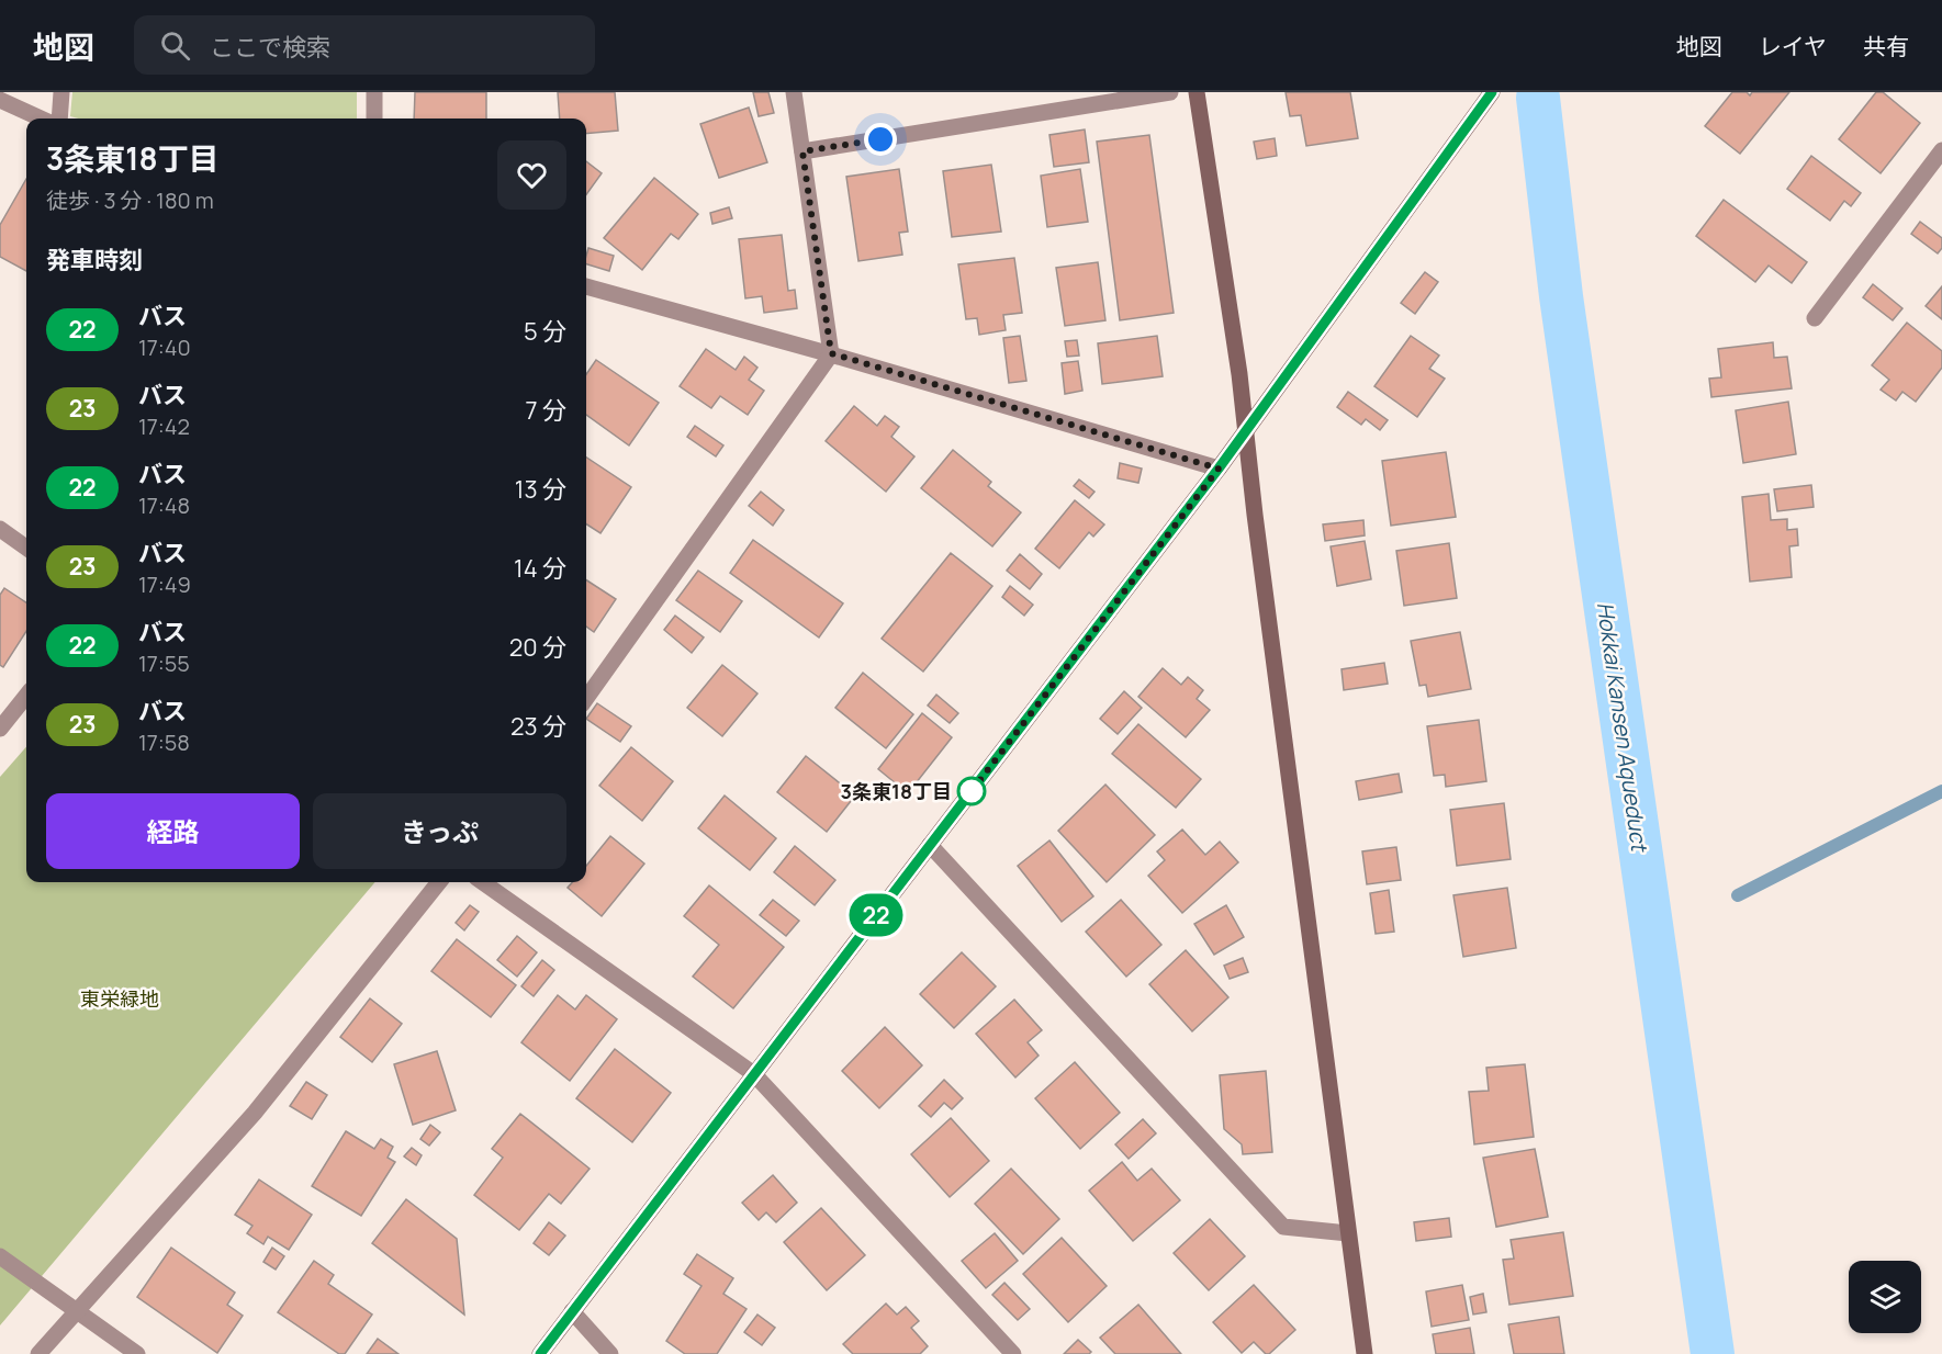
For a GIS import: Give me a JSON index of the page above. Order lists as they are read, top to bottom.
{
  "water": ["Hokkai Kansen Aqueduct"],
  "parks": ["東栄緑地"],
  "places": ["3条東18丁目"],
  "lines": ["bus line 22"],
  "page": {
    "header": "地図",
    "search": "ここで検索",
    "nav": ["地図", "レイヤ", "共有"],
    "on_map": "22",
    "heading": [
      ["3条東18丁目", "徒歩 · 3 分 · 180 m"],
      "発車時刻"
    ],
    "list": [
      {
        "mark": "22",
        "name": "バス",
        "note": "17:40",
        "value": "5 分"
      },
      {
        "mark": "23",
        "name": "バス",
        "note": "17:42",
        "value": "7 分"
      },
      {
        "mark": "22",
        "name": "バス",
        "note": "17:48",
        "value": "13 分"
      },
      {
        "mark": "23",
        "name": "バス",
        "note": "17:49",
        "value": "14 分"
      },
      {
        "mark": "22",
        "name": "バス",
        "note": "17:55",
        "value": "20 分"
      },
      {
        "mark": "23",
        "name": "バス",
        "note": "17:58",
        "value": "23 分"
      }
    ],
    "buttons": ["経路", "きっぷ"]
  }
}
